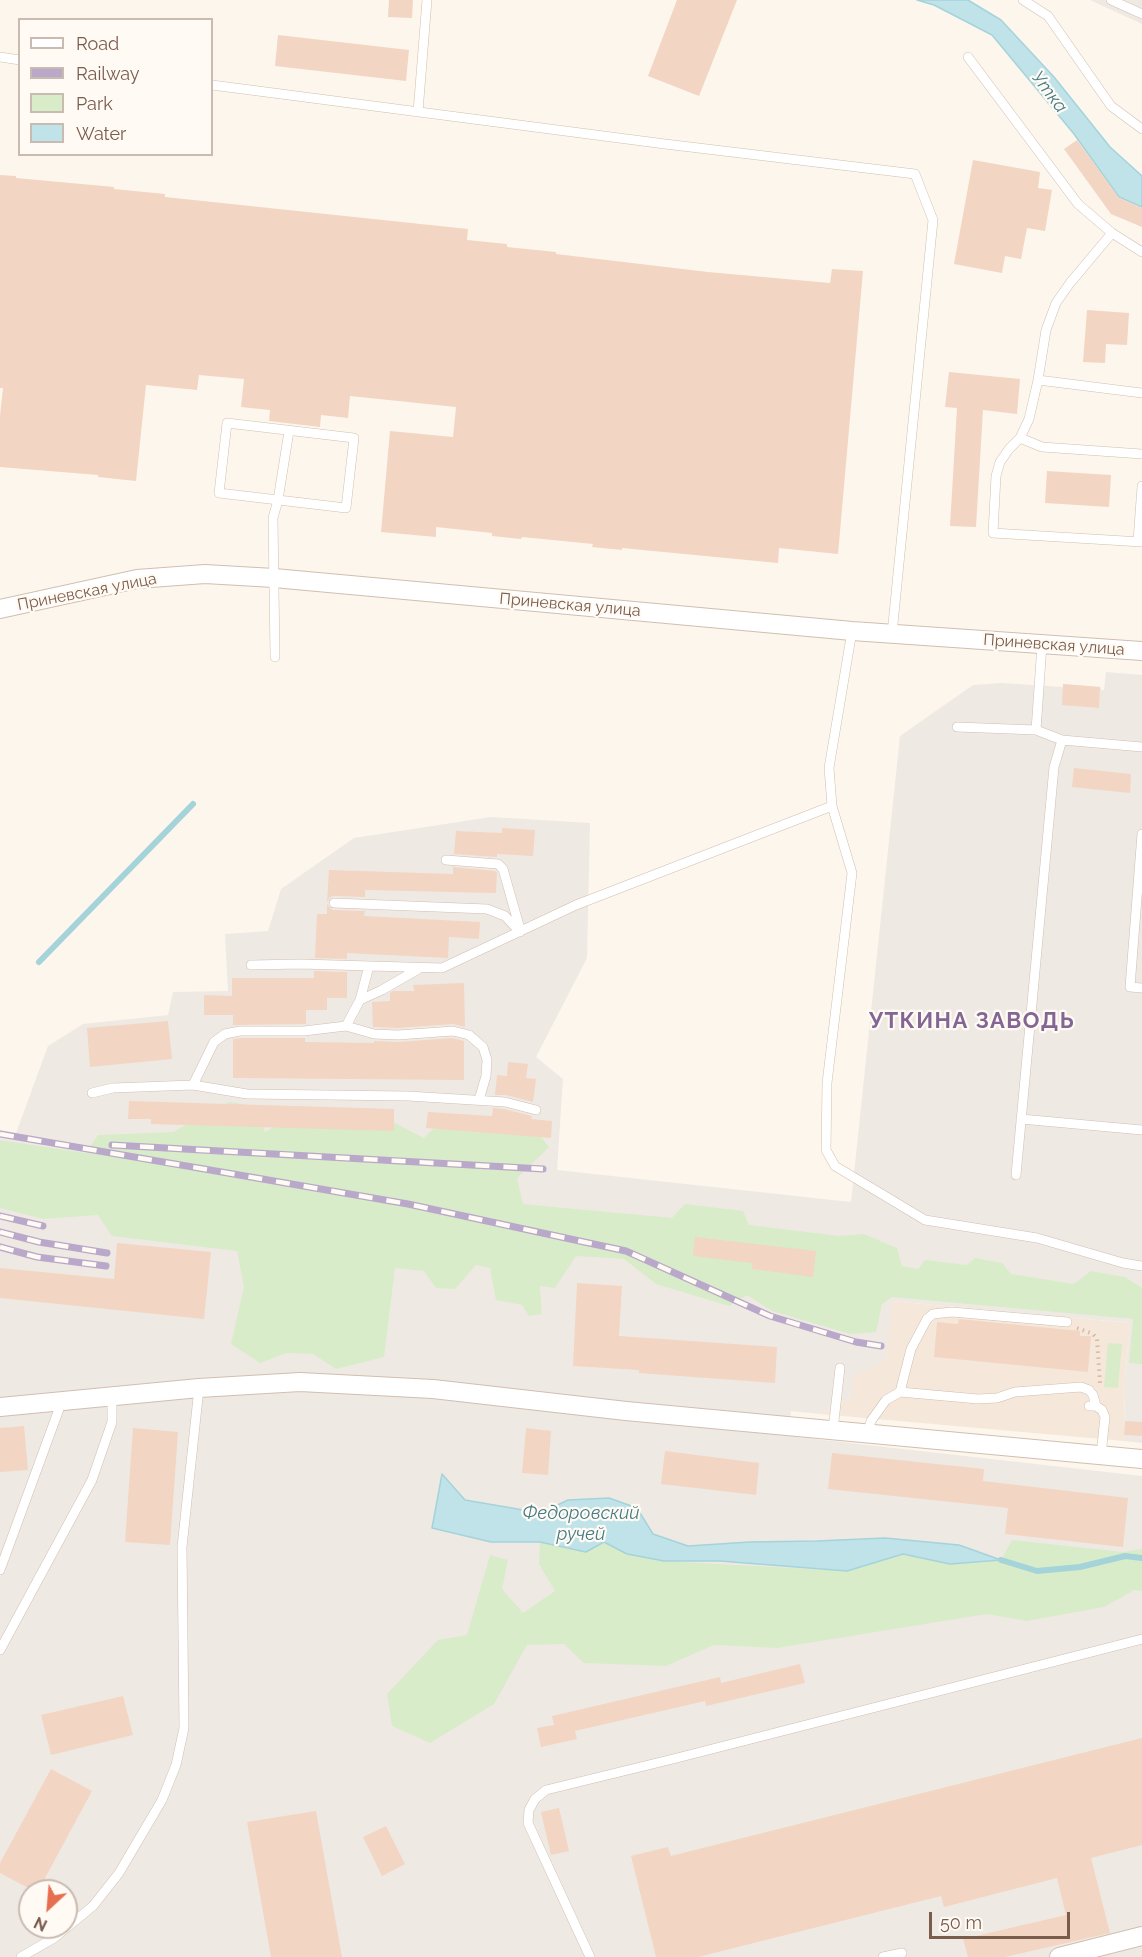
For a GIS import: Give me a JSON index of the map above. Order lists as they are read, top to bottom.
{
  "streets": {
    "street": ["Приневская улица"]
  },
  "districts": ["УТКИНА ЗАВОДЬ"],
  "water": ["Утка", "Федоровский ручей"],
  "legend": [
    "Road",
    "Railway",
    "Park",
    "Water"
  ],
  "scale_bar": "50 m",
  "north": "bottom left"
}
